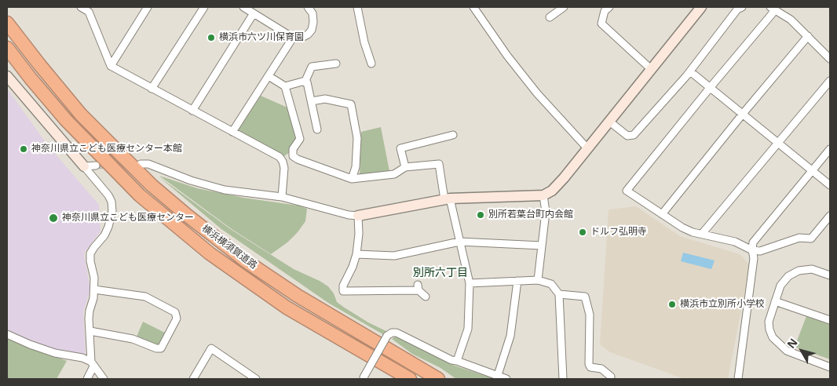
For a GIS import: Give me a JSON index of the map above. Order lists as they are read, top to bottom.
{
  "streets": {
    "highway": ["横浜横須賀道路"]
  },
  "districts": ["別所六丁目"],
  "places": [
    "横浜市六ツ川保育園",
    "神奈川県立こども医療センター本館",
    "別所若葉台町内会館",
    "神奈川県立こども医療センター",
    "ドルフ弘明寺",
    "横浜市立別所小学校"
  ],
  "north": "top left"
}
